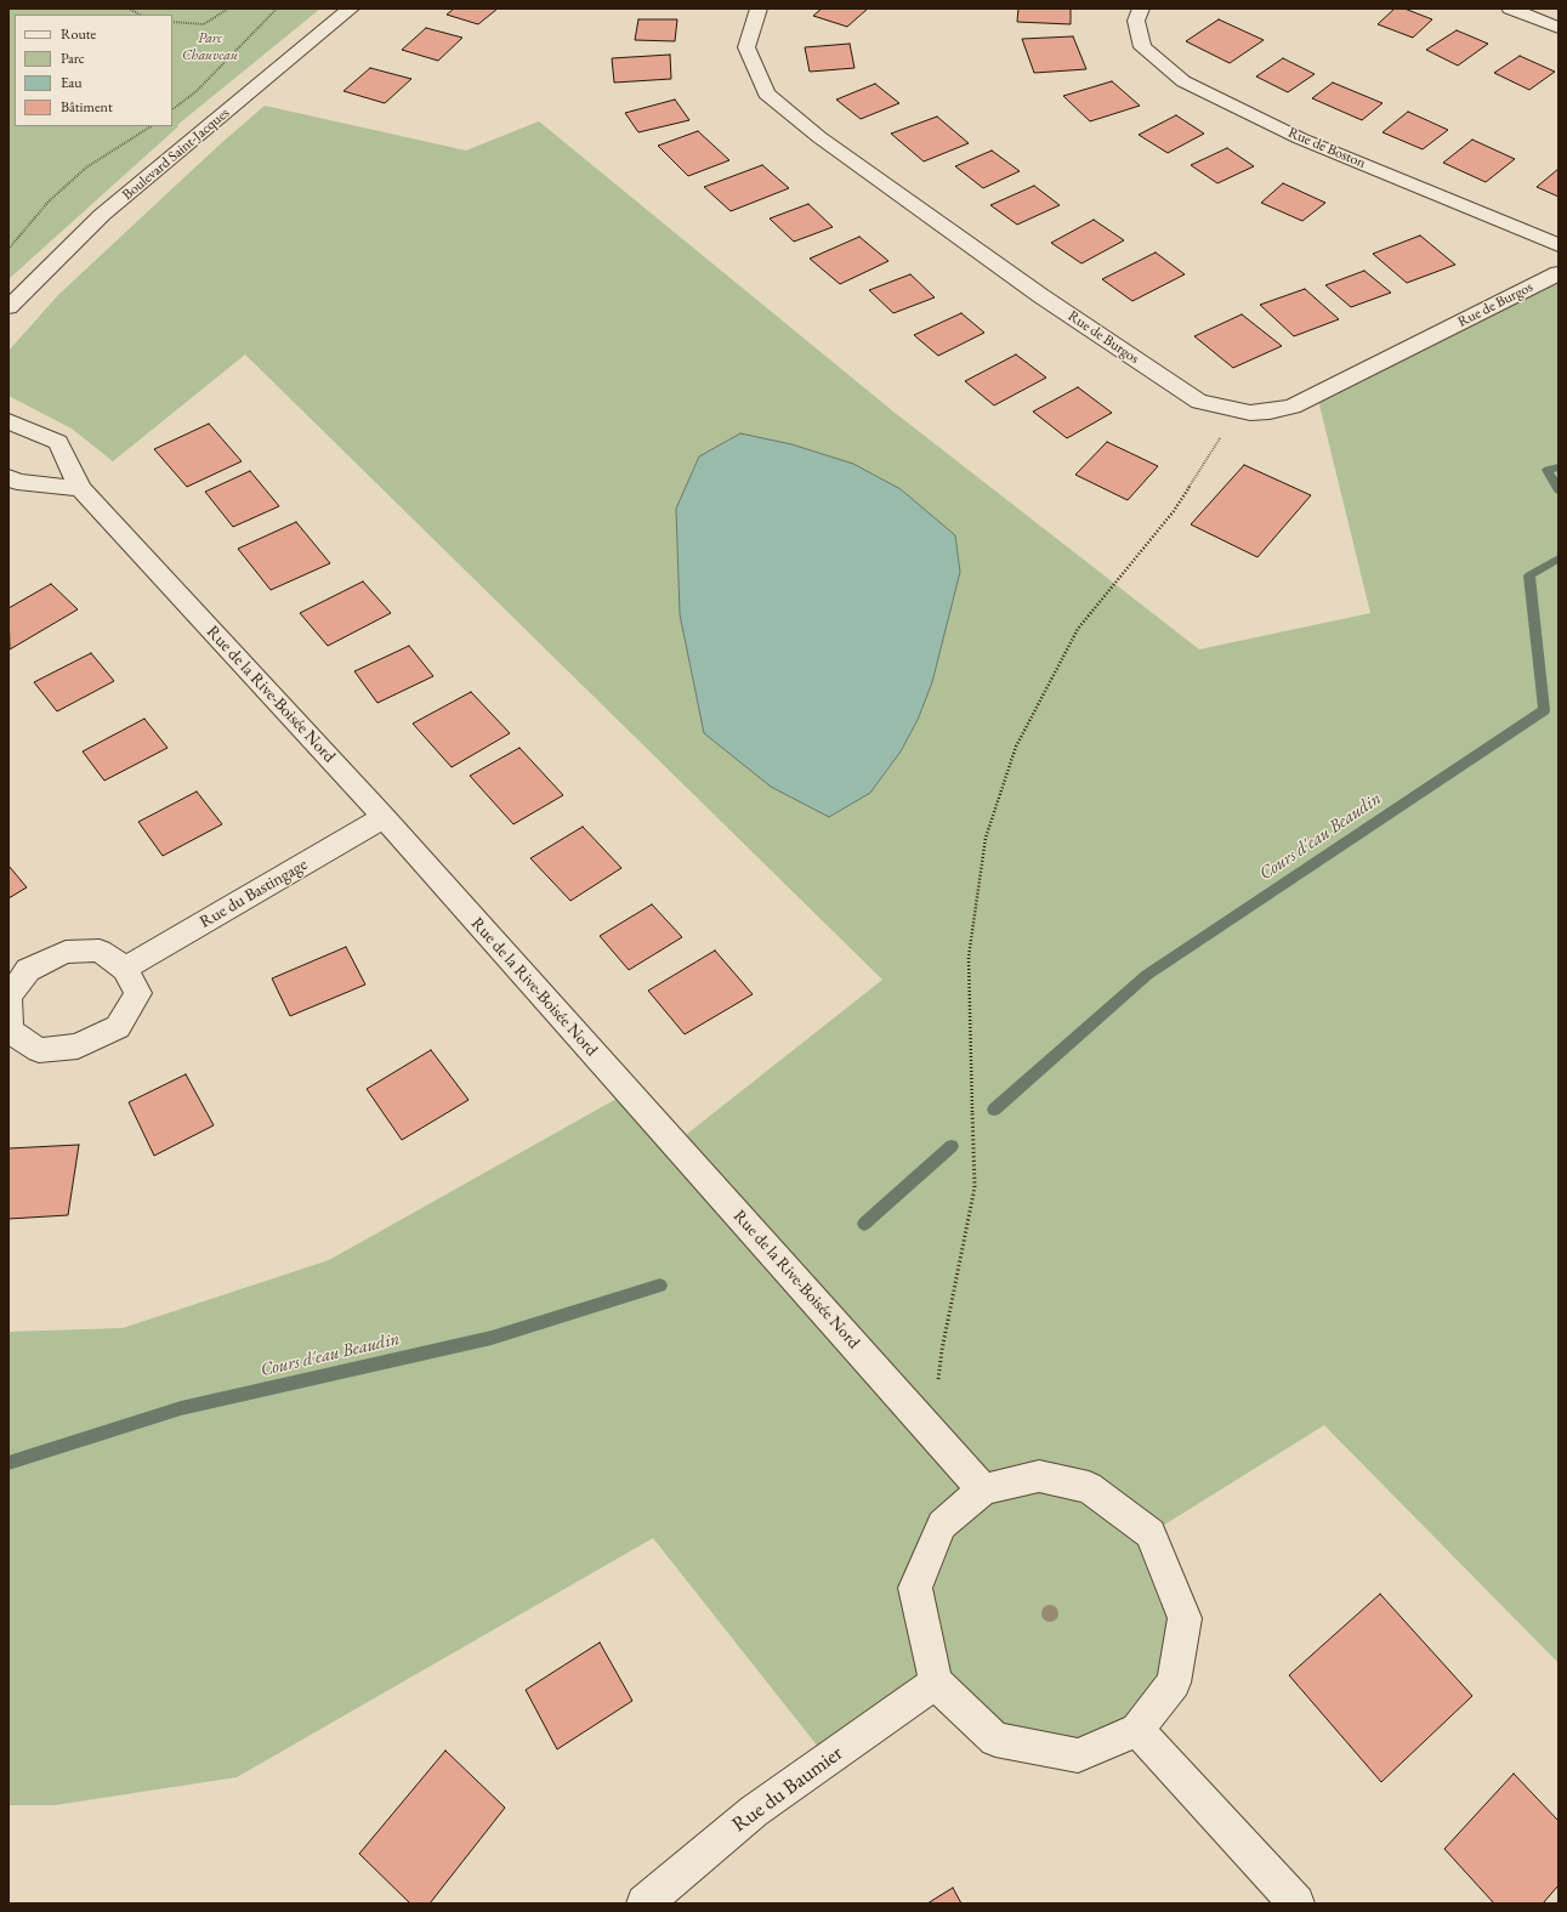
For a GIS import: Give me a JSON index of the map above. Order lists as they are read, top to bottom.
{
  "streets": {
    "street": [
      "Rue de Boston",
      "Boulevard Saint-Jacques",
      "Rue de Burgos",
      "Rue de la Rive-Boisée Nord",
      "Rue du Bastingage",
      "Rue du Baumier"
    ]
  },
  "crossings": [
    ["Rue de la Rive-Boisée Nord", "Rue du Bastingage"]
  ],
  "water": ["Cours d'eau Beaudin"],
  "parks": ["Parc Chauveau"],
  "legend": [
    "Route",
    "Parc",
    "Eau",
    "Bâtiment"
  ]
}
